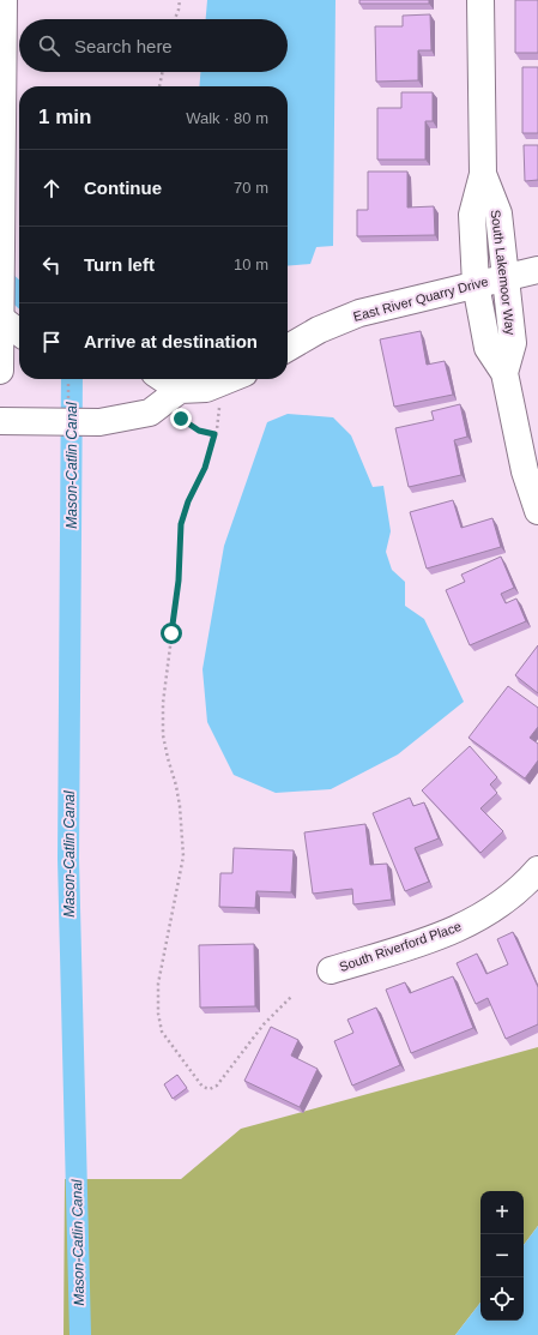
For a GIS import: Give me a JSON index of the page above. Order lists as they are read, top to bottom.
{
  "streets": {
    "main road": ["South Lakemoor Way", "East River Quarry Drive", "South Riverford Place"]
  },
  "crossings": [
    ["South Lakemoor Way", "East River Quarry Drive"]
  ],
  "water": ["Mason-Catlin Canal"],
  "page": {
    "search": "Search here",
    "heading": ["1 min", "Walk · 80 m"],
    "list": [
      ["Continue", "70 m"],
      ["Turn left", "10 m"],
      "Arrive at destination"
    ],
    "map_buttons": ["+", "−"]
  }
}
